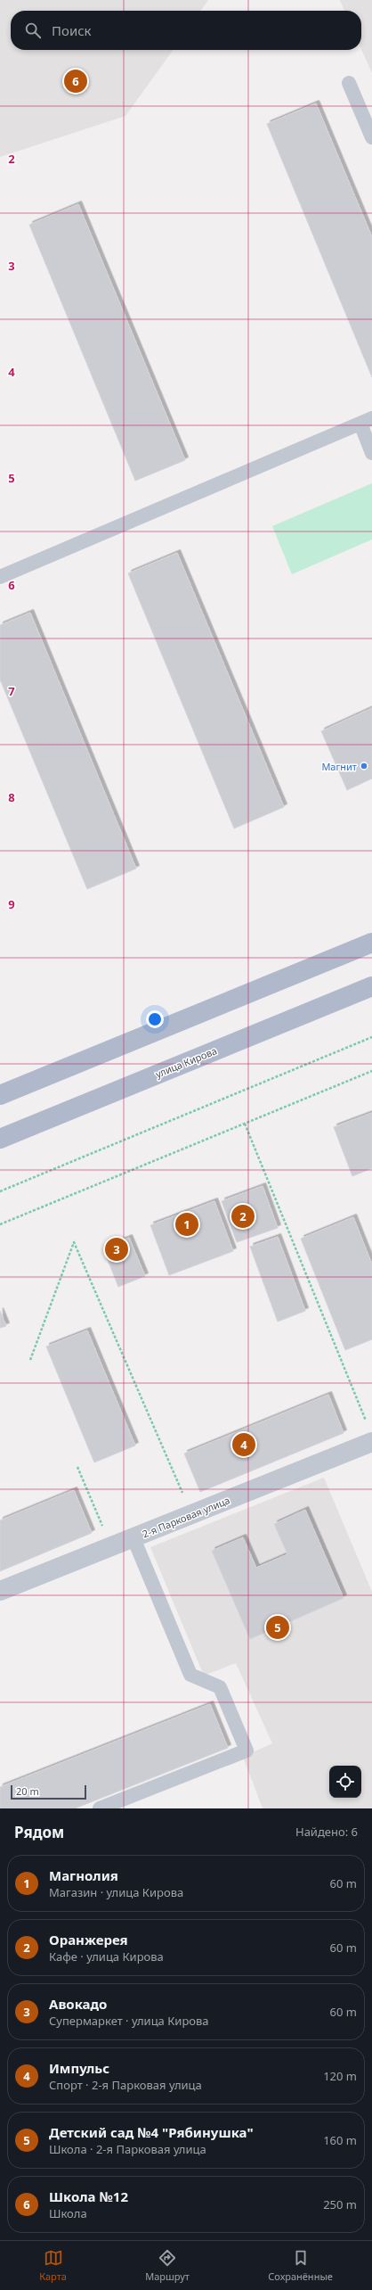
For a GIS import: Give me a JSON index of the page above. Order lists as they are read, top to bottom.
{
  "streets": {
    "main road": ["улица Кирова"],
    "street": ["2-я Парковая улица"]
  },
  "places": ["Магнит"],
  "scale_bar": "20 m",
  "page": {
    "search": "Поиск",
    "pins": [
      "6",
      "2",
      "1",
      "3",
      "4",
      "5"
    ],
    "scale": "20 m",
    "heading": ["Рядом", "Найдено: 6"],
    "list": [
      {
        "mark": "1",
        "name": "Магнолия",
        "note": "Магазин · улица Кирова",
        "value": "60 m"
      },
      {
        "mark": "2",
        "name": "Оранжерея",
        "note": "Кафе · улица Кирова",
        "value": "60 m"
      },
      {
        "mark": "3",
        "name": "Авокадо",
        "note": "Супермаркет · улица Кирова",
        "value": "60 m"
      },
      {
        "mark": "4",
        "name": "Импульс",
        "note": "Спорт · 2-я Парковая улица",
        "value": "120 m"
      },
      {
        "mark": "5",
        "name": "Детский сад №4 \"Рябинушка\"",
        "note": "Школа · 2-я Парковая улица",
        "value": "160 m"
      },
      {
        "mark": "6",
        "name": "Школа №12",
        "note": "Школа",
        "value": "250 m"
      }
    ],
    "nav": ["Карта", "Маршрут", "Сохранённые"]
  },
  "grid": {
    "rows": [
      "2",
      "3",
      "4",
      "5",
      "6",
      "7",
      "8",
      "9"
    ]
  }
}
